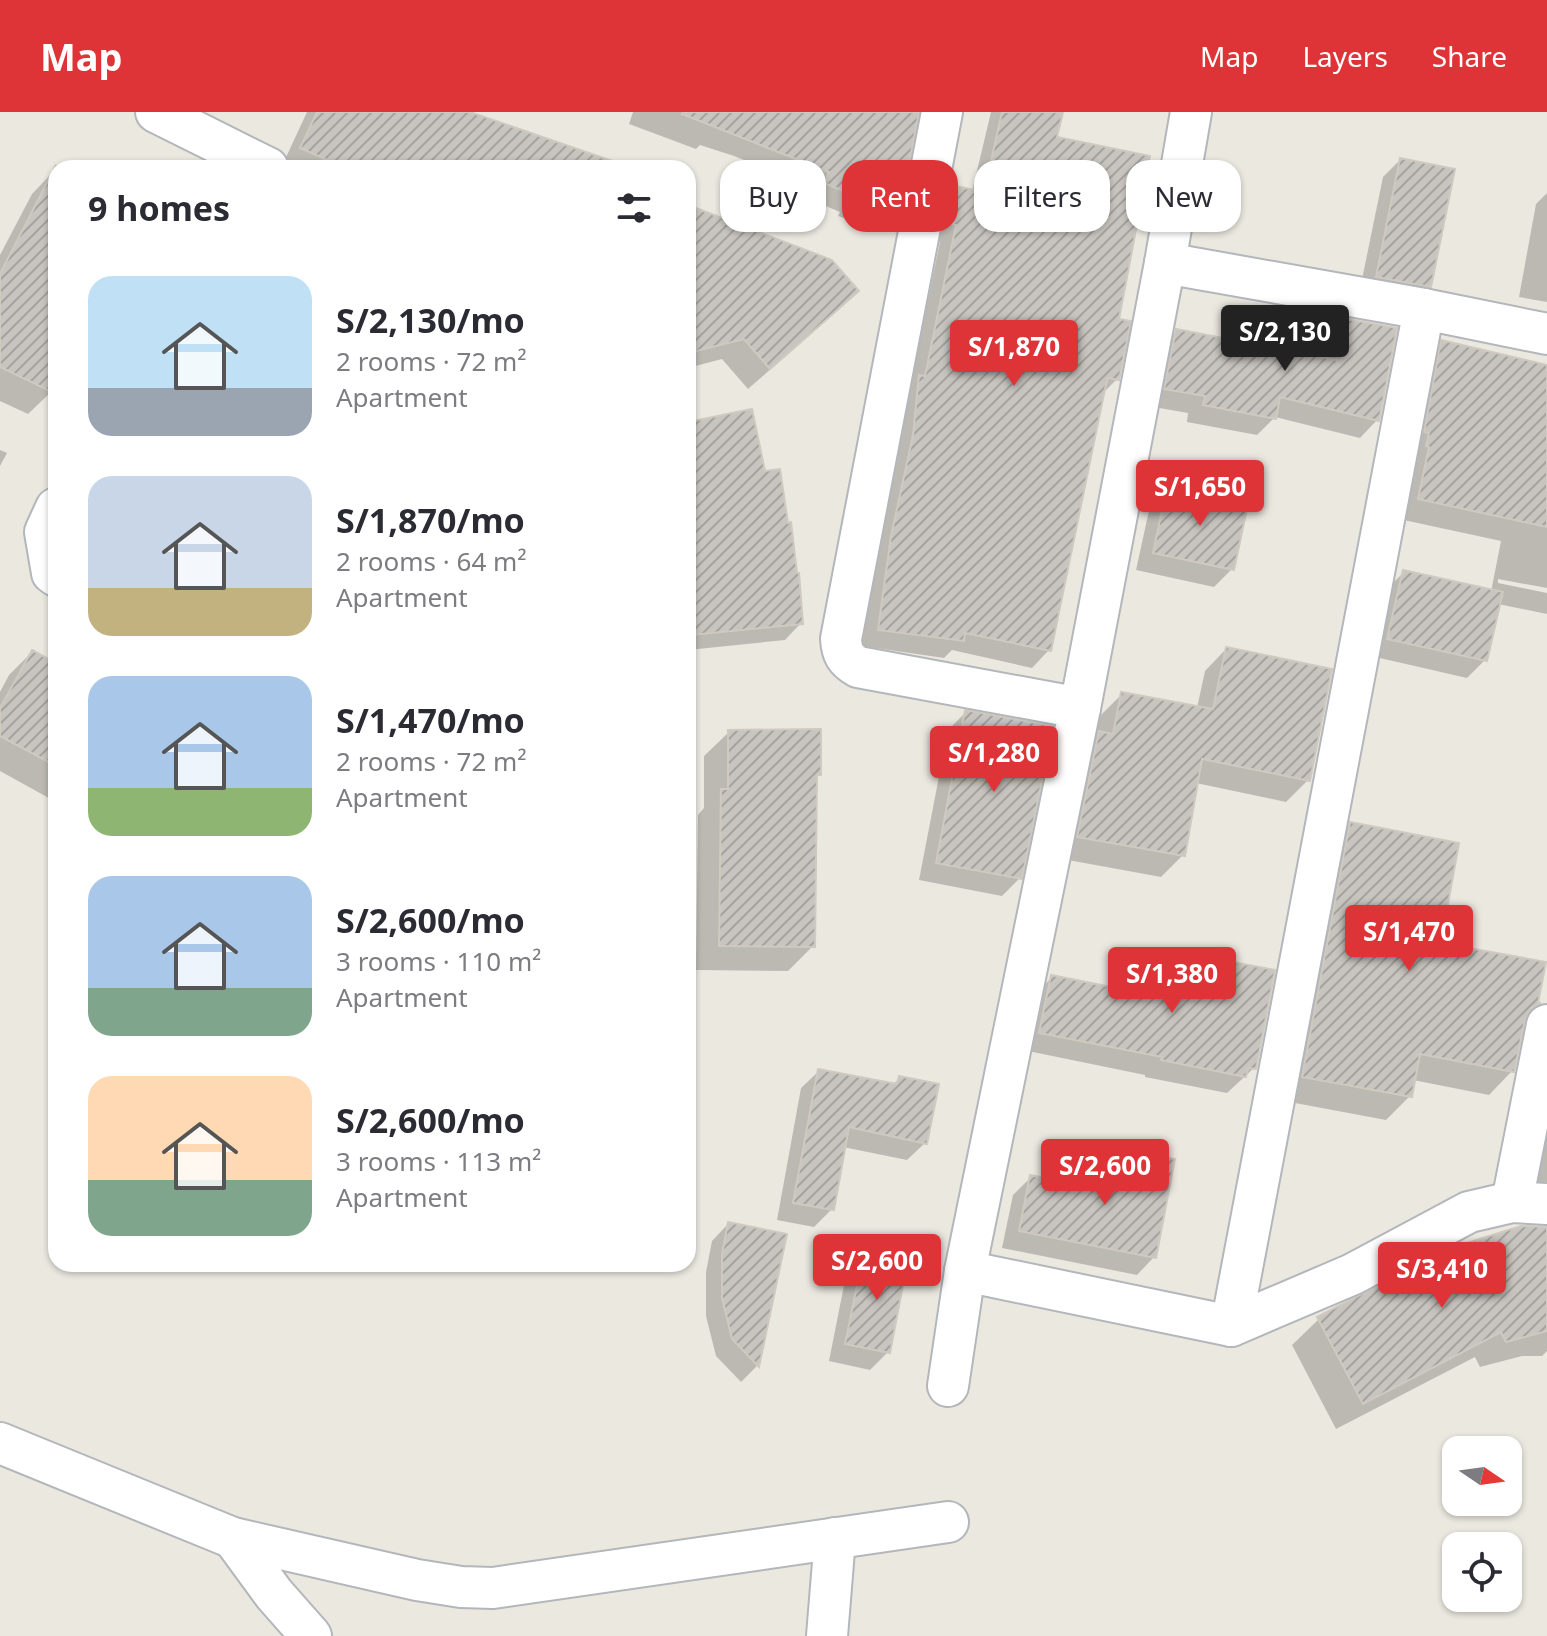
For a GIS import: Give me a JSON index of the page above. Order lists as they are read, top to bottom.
{
  "north": "right",
  "page": {
    "header": "Map",
    "nav": ["Map", "Layers", "Share"],
    "chip": [
      "Buy",
      "Rent",
      "Filters",
      "New"
    ],
    "heading": "9 homes",
    "list": [
      {
        "name": "S/2,130/mo",
        "note": "2 rooms · 72 m² · Apartment"
      },
      {
        "name": "S/1,870/mo",
        "note": "2 rooms · 64 m² · Apartment"
      },
      {
        "name": "S/1,470/mo",
        "note": "2 rooms · 72 m² · Apartment"
      },
      {
        "name": "S/2,600/mo",
        "note": "3 rooms · 110 m² · Apartment"
      },
      {
        "name": "S/2,600/mo",
        "note": "3 rooms · 113 m² · Apartment"
      }
    ],
    "price": [
      "S/2,130",
      "S/1,870",
      "S/1,650",
      "S/1,280",
      "S/1,470",
      "S/1,380",
      "S/2,600",
      "S/2,600",
      "S/3,410"
    ]
  }
}
